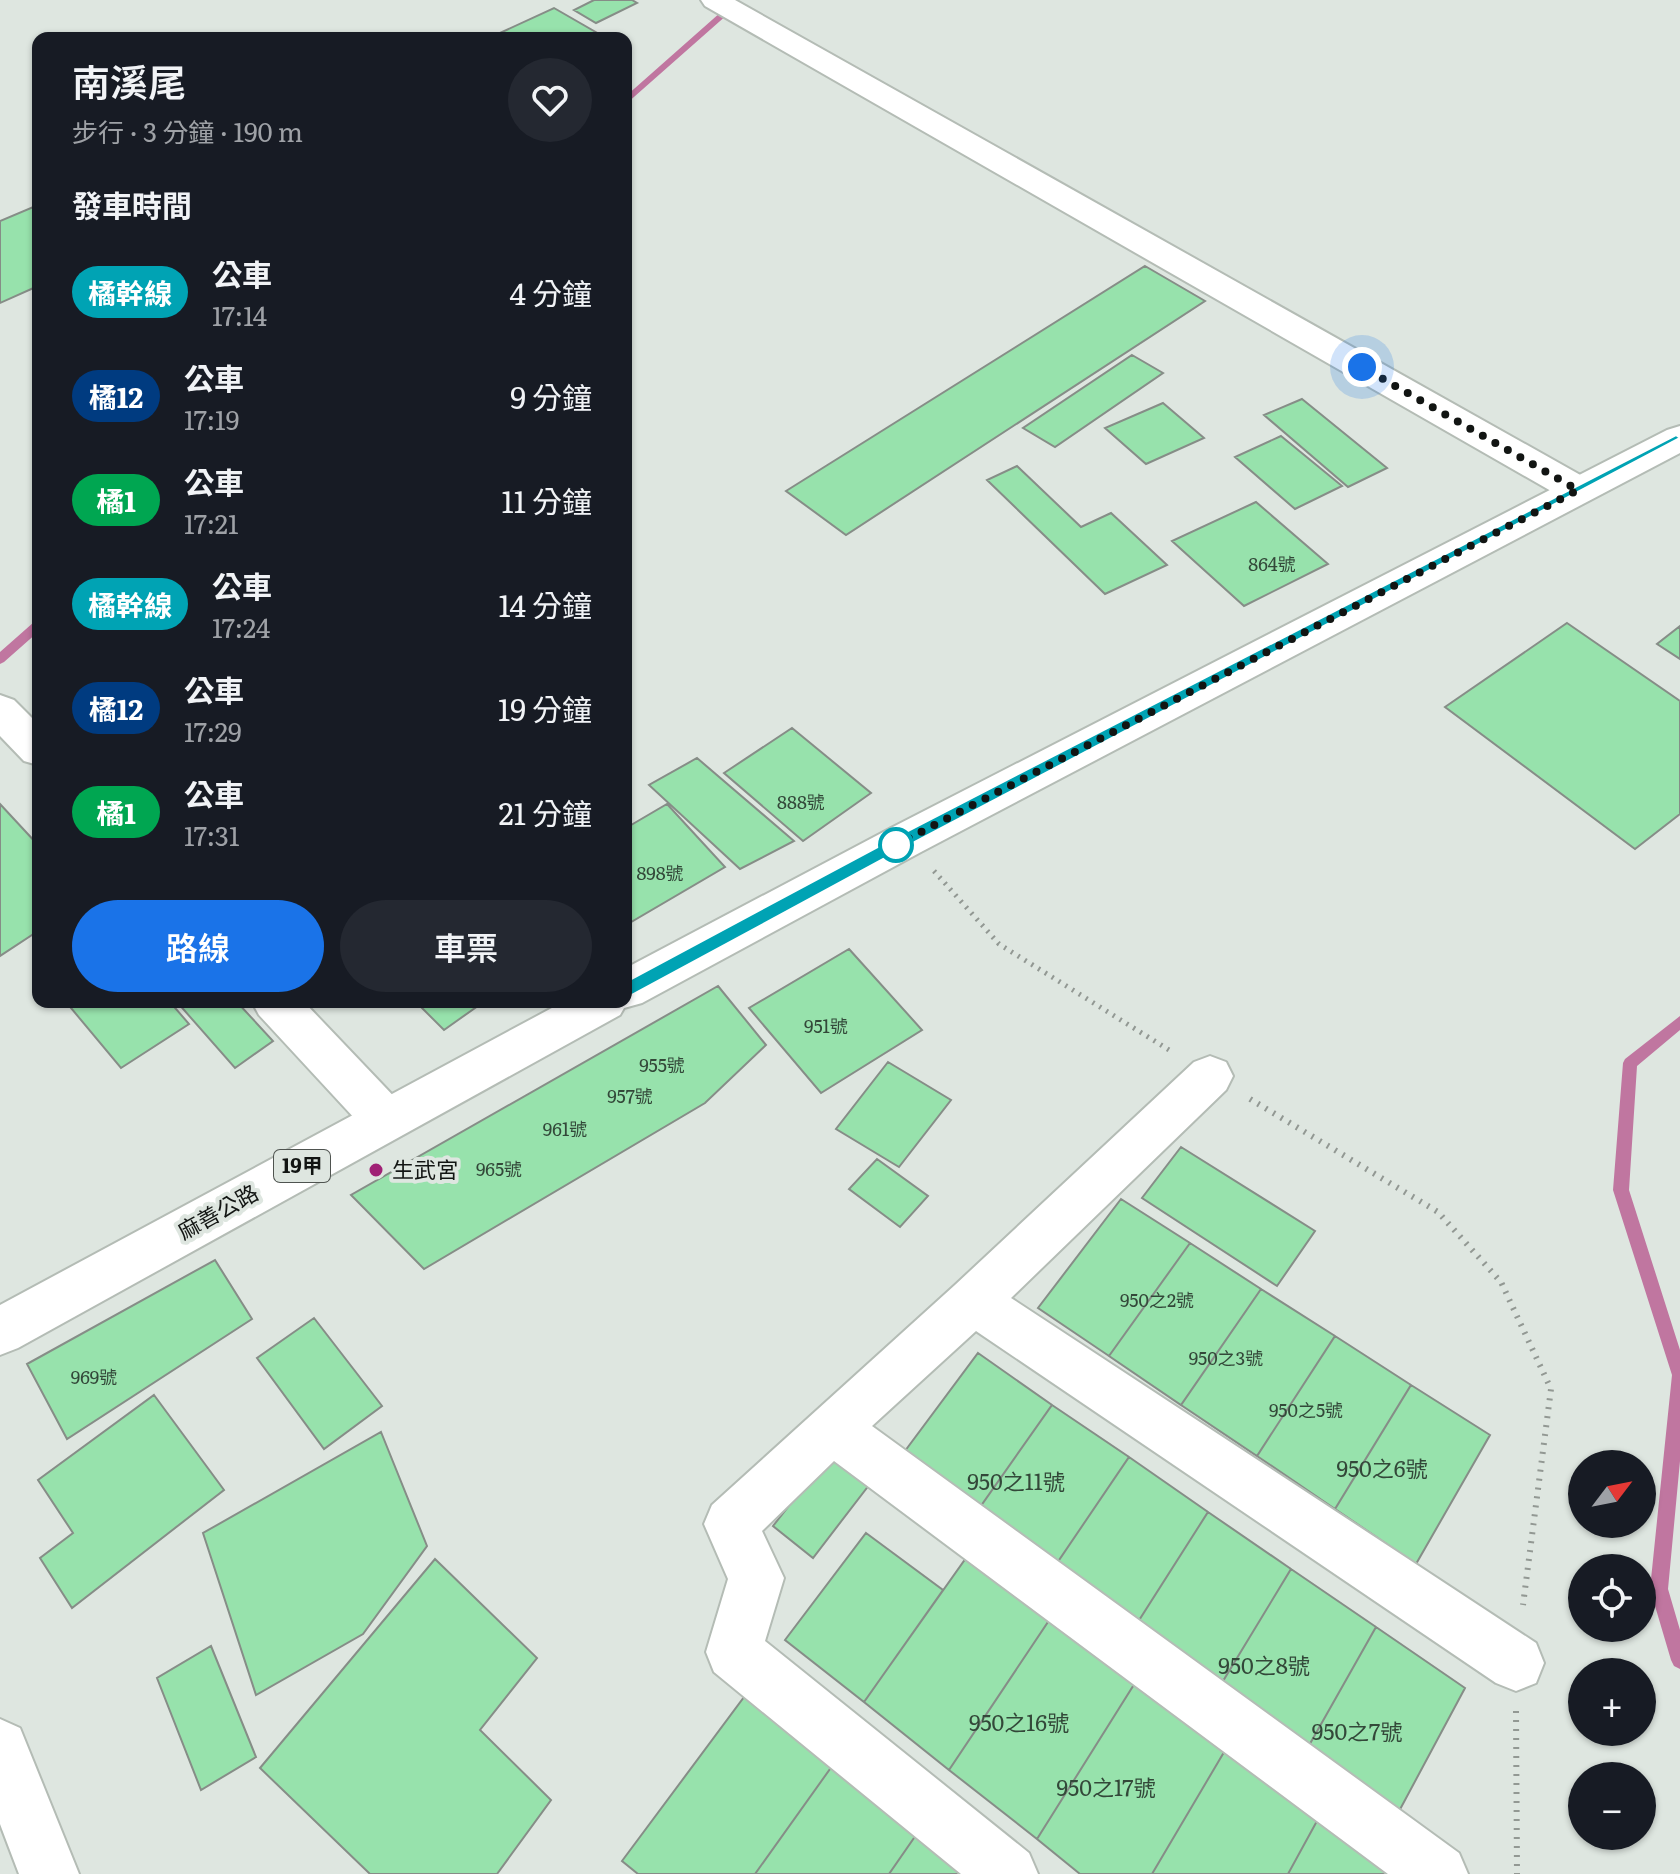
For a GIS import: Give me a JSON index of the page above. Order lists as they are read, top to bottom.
{
  "streets": {
    "main road": ["19甲", "麻善公路"]
  },
  "places": ["生武宮"],
  "lines": ["bus line 橘幹線"],
  "house_numbers": [
    "864號",
    "888號",
    "898號",
    "951號",
    "955號",
    "957號",
    "961號",
    "965號",
    "950之2號",
    "950之3號",
    "969號",
    "950之5號",
    "950之6號",
    "950之11號",
    "950之8號",
    "950之16號",
    "950之7號",
    "950之17號"
  ],
  "north": "top right",
  "page": {
    "heading": [
      ["南溪尾", "步行 · 3 分鐘 · 190 m"],
      "發車時間"
    ],
    "list": [
      {
        "mark": "橘幹線",
        "name": "公車",
        "note": "17:14",
        "value": "4 分鐘"
      },
      {
        "mark": "橘12",
        "name": "公車",
        "note": "17:19",
        "value": "9 分鐘"
      },
      {
        "mark": "橘1",
        "name": "公車",
        "note": "17:21",
        "value": "11 分鐘"
      },
      {
        "mark": "橘幹線",
        "name": "公車",
        "note": "17:24",
        "value": "14 分鐘"
      },
      {
        "mark": "橘12",
        "name": "公車",
        "note": "17:29",
        "value": "19 分鐘"
      },
      {
        "mark": "橘1",
        "name": "公車",
        "note": "17:31",
        "value": "21 分鐘"
      }
    ],
    "buttons": ["路線", "車票"],
    "map_buttons": ["+", "−"]
  }
}
